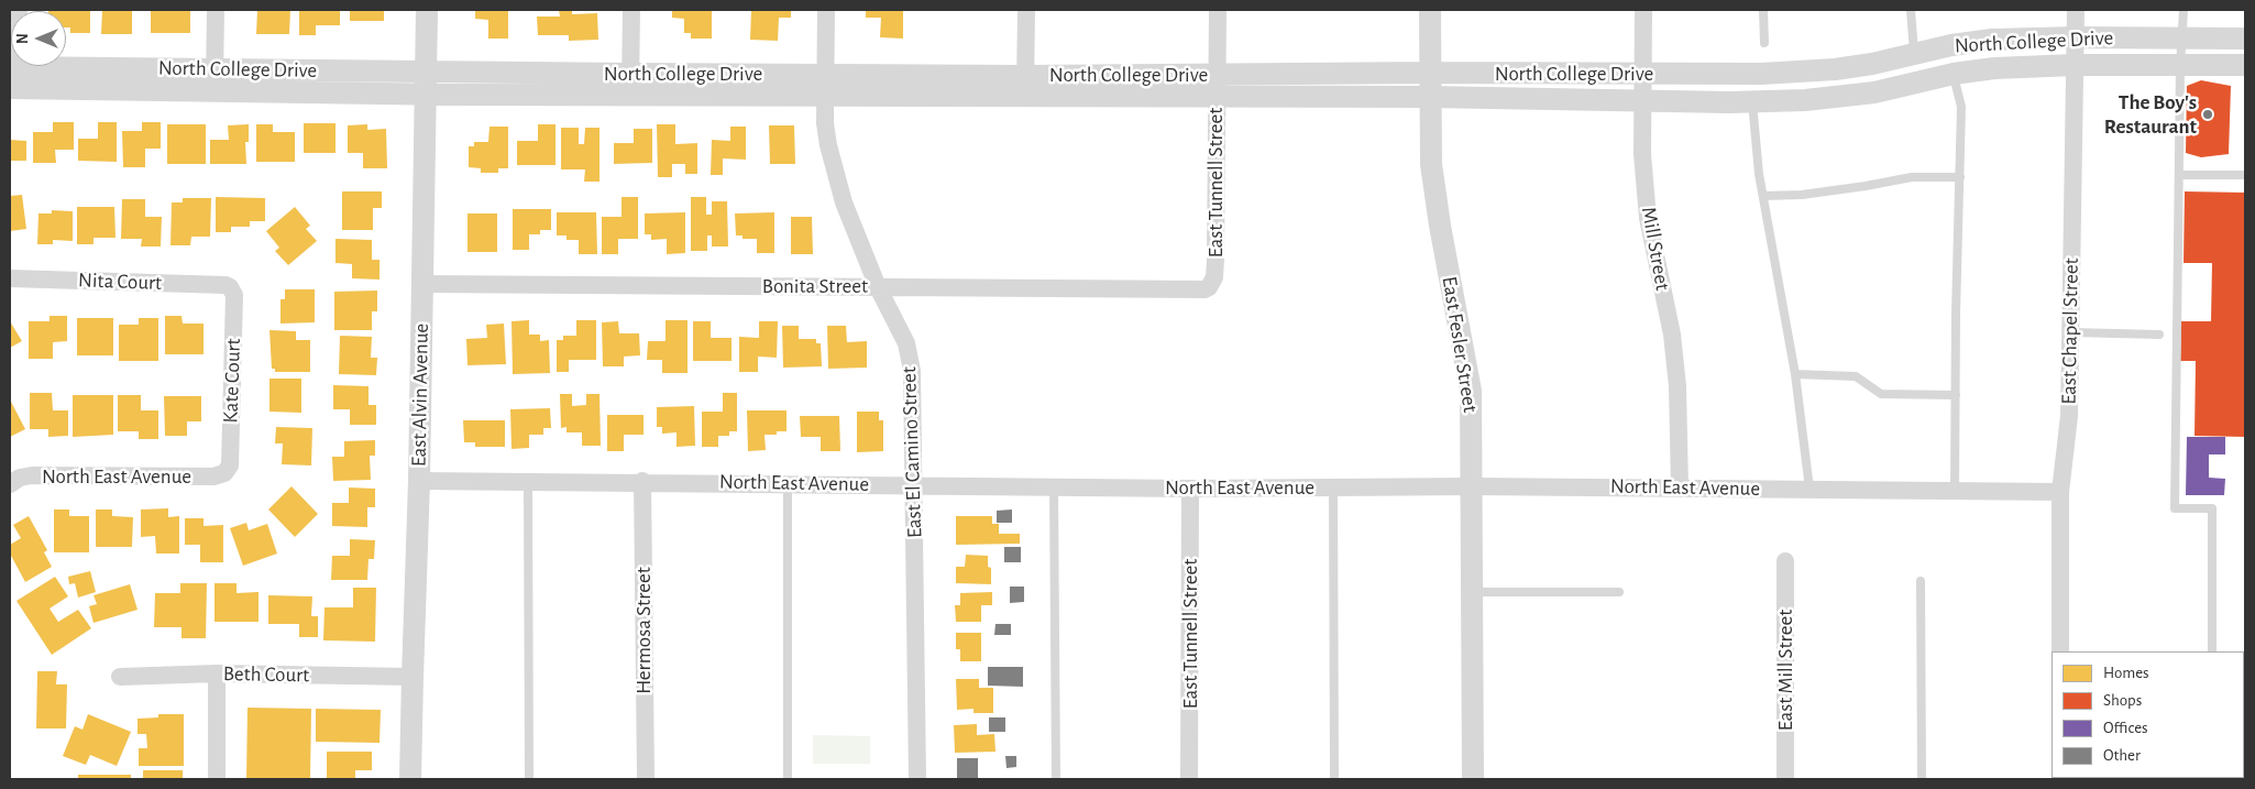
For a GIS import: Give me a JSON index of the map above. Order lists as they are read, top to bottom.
{
  "streets": {
    "street": [
      "North College Drive",
      "East Tunnell Street",
      "Mill Street",
      "Nita Court",
      "Bonita Street",
      "East Chapel Street",
      "East Fesler Street",
      "Kate Court",
      "East Alvin Avenue",
      "East El Camino Street",
      "North East Avenue",
      "Hermosa Street",
      "East Mill Street",
      "Beth Court"
    ]
  },
  "crossings": [
    ["North College Drive", "East Tunnell Street"],
    ["North College Drive", "Mill Street"],
    ["North College Drive", "East Chapel Street"],
    ["North College Drive", "East Fesler Street"],
    ["North College Drive", "East Alvin Avenue"],
    ["North College Drive", "East El Camino Street"],
    ["East Tunnell Street", "Bonita Street"],
    ["East Tunnell Street", "North East Avenue"],
    ["Mill Street", "North East Avenue"],
    ["Nita Court", "Kate Court"],
    ["Bonita Street", "East Alvin Avenue"],
    ["Bonita Street", "East El Camino Street"],
    ["East Chapel Street", "North East Avenue"],
    ["East Fesler Street", "North East Avenue"],
    ["Kate Court", "North East Avenue"],
    ["East Alvin Avenue", "North East Avenue"],
    ["East Alvin Avenue", "Beth Court"],
    ["East El Camino Street", "North East Avenue"],
    ["North East Avenue", "Hermosa Street"]
  ],
  "places": ["The Boy's Restaurant"],
  "legend": [
    "Homes",
    "Shops",
    "Offices",
    "Other"
  ],
  "north": "left"
}
